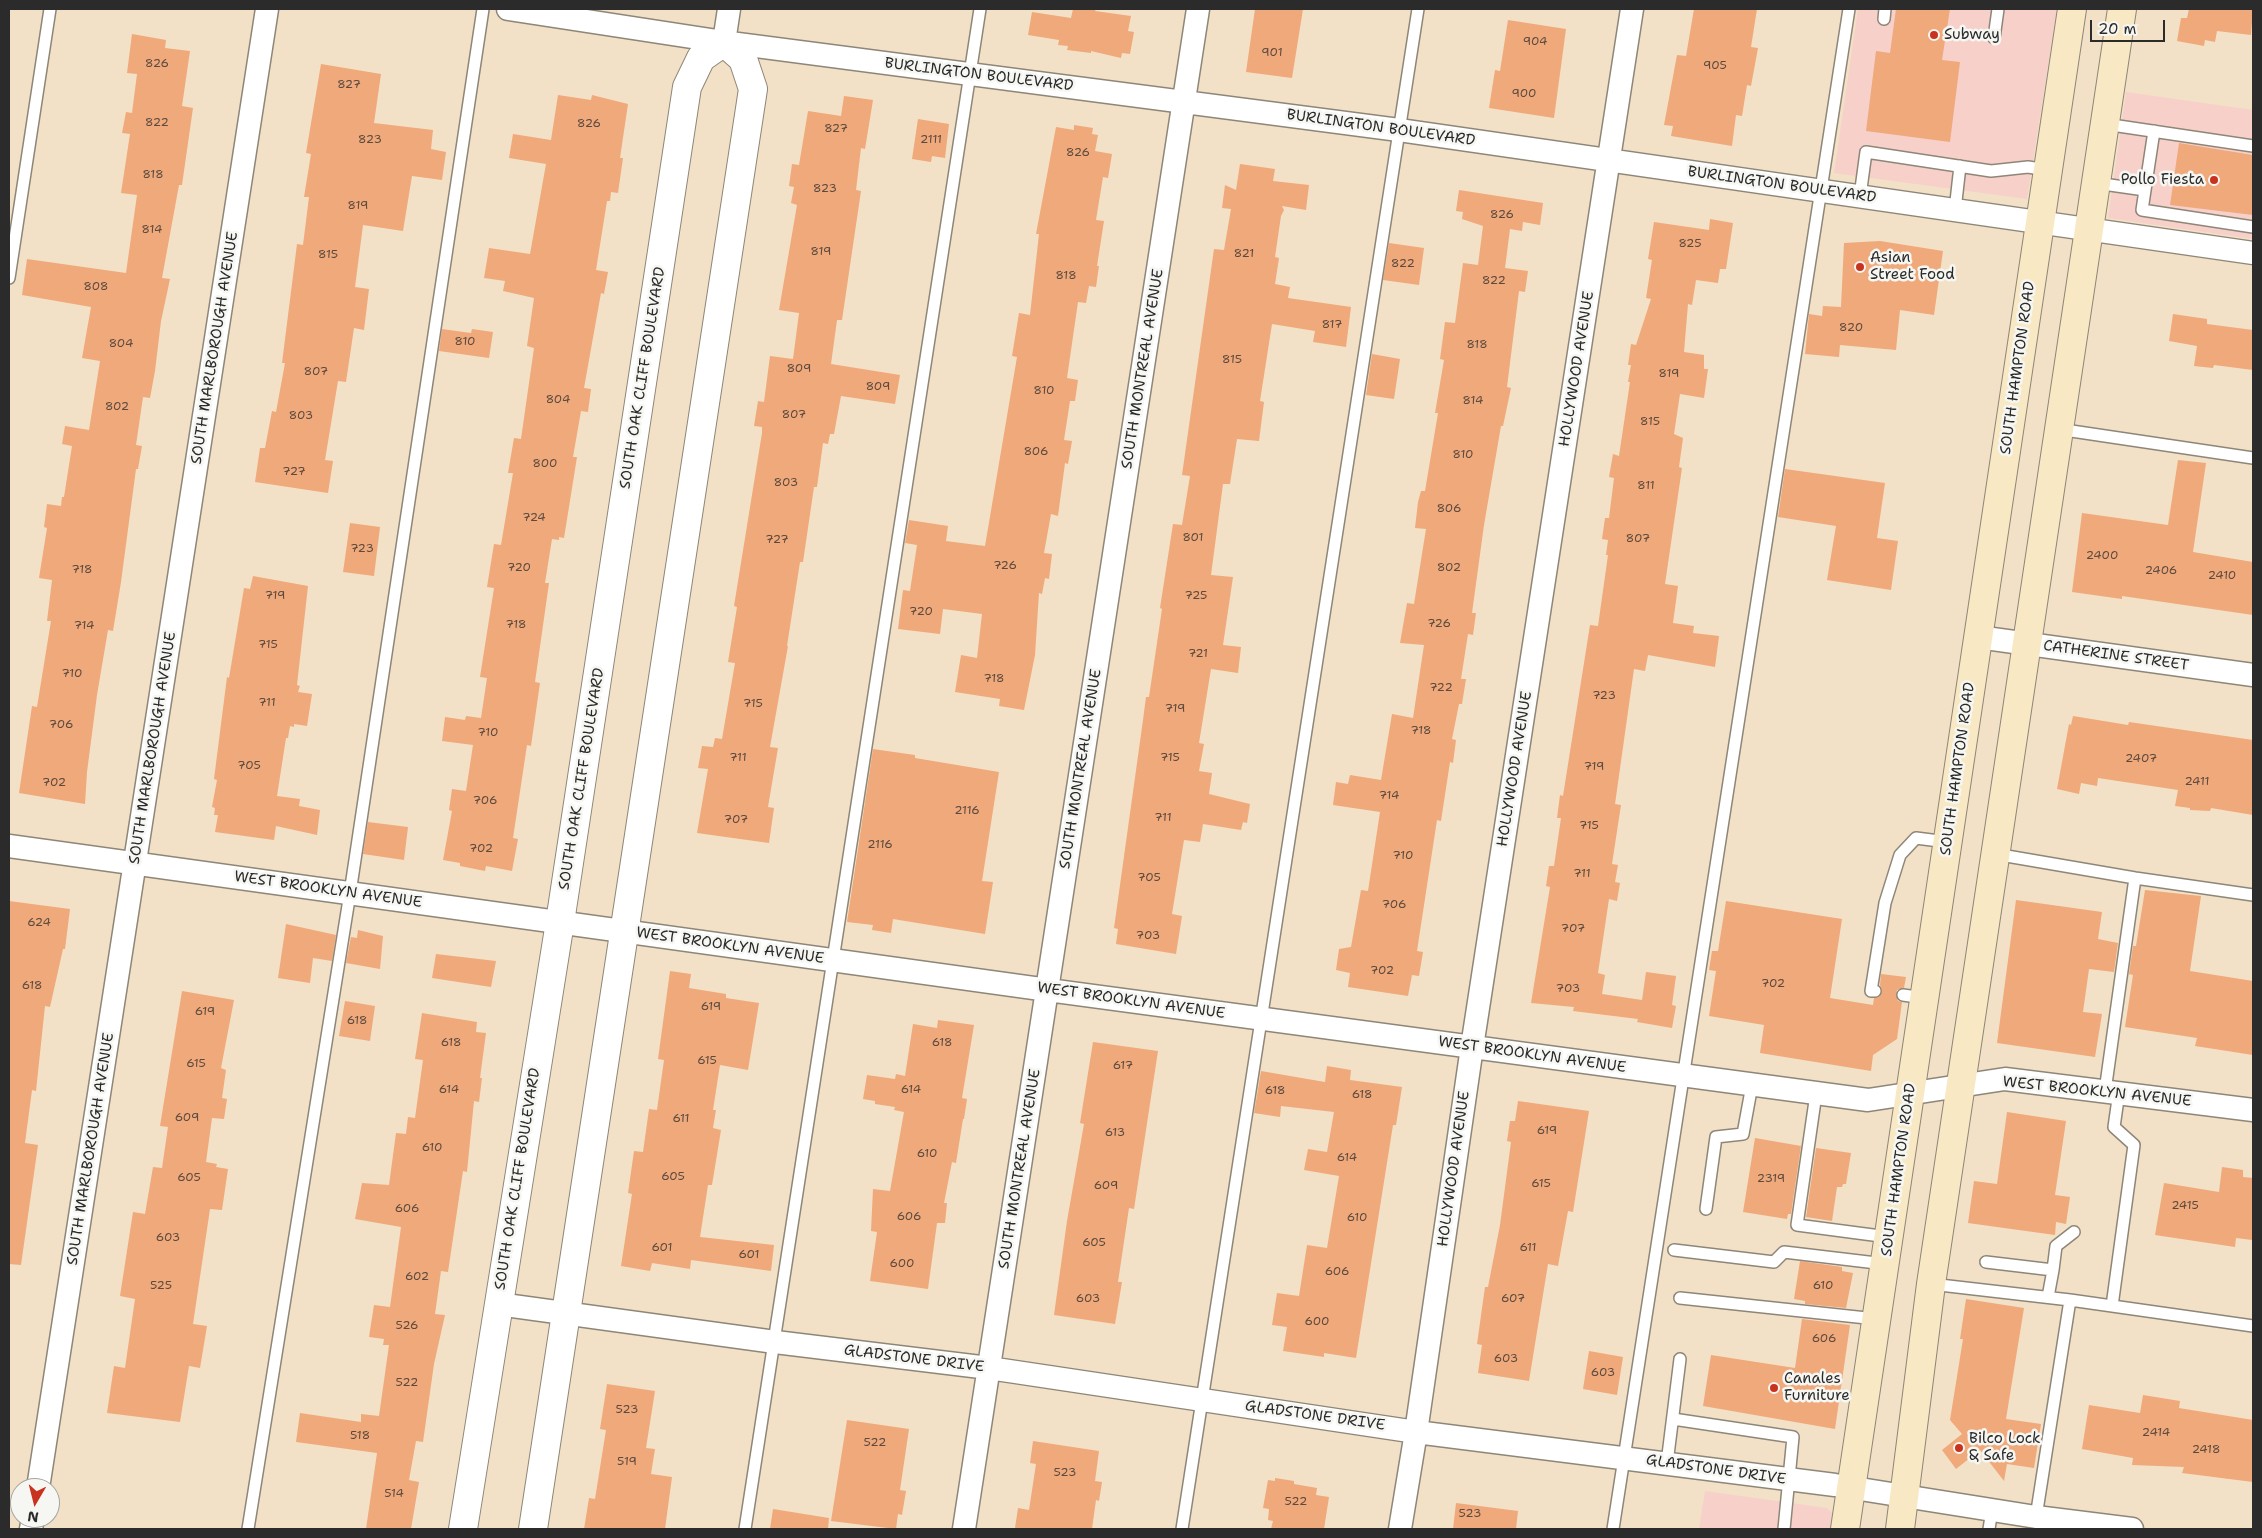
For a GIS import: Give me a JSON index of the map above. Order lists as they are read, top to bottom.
{
  "streets": {
    "main road": ["SOUTH HAMPTON ROAD"],
    "street": [
      "BURLINGTON BOULEVARD",
      "SOUTH MARLBOROUGH AVENUE",
      "SOUTH MONTREAL AVENUE",
      "HOLLYWOOD AVENUE",
      "SOUTH OAK CLIFF BOULEVARD",
      "CATHERINE STREET",
      "WEST BROOKLYN AVENUE",
      "GLADSTONE DRIVE"
    ]
  },
  "crossings": [
    ["BURLINGTON BOULEVARD", "SOUTH HAMPTON ROAD"],
    ["BURLINGTON BOULEVARD", "SOUTH MONTREAL AVENUE"],
    ["BURLINGTON BOULEVARD", "HOLLYWOOD AVENUE"],
    ["BURLINGTON BOULEVARD", "SOUTH OAK CLIFF BOULEVARD"],
    ["SOUTH MARLBOROUGH AVENUE", "WEST BROOKLYN AVENUE"],
    ["SOUTH HAMPTON ROAD", "CATHERINE STREET"],
    ["SOUTH HAMPTON ROAD", "WEST BROOKLYN AVENUE"],
    ["SOUTH HAMPTON ROAD", "GLADSTONE DRIVE"],
    ["SOUTH MONTREAL AVENUE", "WEST BROOKLYN AVENUE"],
    ["SOUTH MONTREAL AVENUE", "GLADSTONE DRIVE"],
    ["HOLLYWOOD AVENUE", "WEST BROOKLYN AVENUE"],
    ["HOLLYWOOD AVENUE", "GLADSTONE DRIVE"],
    ["SOUTH OAK CLIFF BOULEVARD", "WEST BROOKLYN AVENUE"],
    ["SOUTH OAK CLIFF BOULEVARD", "GLADSTONE DRIVE"]
  ],
  "places": [
    "Subway",
    "Pollo Fiesta",
    "Asian Street Food",
    "Canales Furniture",
    "Bilco Lock & Safe"
  ],
  "house_numbers": [
    "904",
    "901",
    "826",
    "905",
    "827",
    "900",
    "822",
    "826",
    "827",
    "823",
    "2111",
    "826",
    "818",
    "823",
    "819",
    "826",
    "814",
    "825",
    "819",
    "821",
    "815",
    "822",
    "818",
    "822",
    "808",
    "817",
    "820",
    "810",
    "804",
    "818",
    "815",
    "809",
    "807",
    "819",
    "809",
    "810",
    "804",
    "814",
    "802",
    "807",
    "803",
    "815",
    "806",
    "810",
    "800",
    "727",
    "803",
    "811",
    "806",
    "724",
    "801",
    "807",
    "727",
    "723",
    "2400",
    "726",
    "720",
    "802",
    "718",
    "2406",
    "2410",
    "719",
    "725",
    "720",
    "726",
    "718",
    "714",
    "715",
    "721",
    "710",
    "718",
    "722",
    "723",
    "711",
    "715",
    "719",
    "706",
    "718",
    "710",
    "711",
    "715",
    "2407",
    "705",
    "719",
    "2411",
    "702",
    "714",
    "706",
    "2116",
    "711",
    "707",
    "715",
    "2116",
    "702",
    "710",
    "711",
    "705",
    "706",
    "624",
    "707",
    "703",
    "702",
    "702",
    "618",
    "703",
    "619",
    "619",
    "618",
    "618",
    "618",
    "615",
    "615",
    "617",
    "614",
    "614",
    "618",
    "618",
    "609",
    "611",
    "619",
    "613",
    "610",
    "610",
    "614",
    "605",
    "605",
    "2319",
    "615",
    "609",
    "2415",
    "606",
    "606",
    "610",
    "603",
    "605",
    "601",
    "611",
    "601",
    "600",
    "606",
    "602",
    "525",
    "610",
    "603",
    "607",
    "600",
    "526",
    "606",
    "603",
    "603",
    "522",
    "523",
    "2414",
    "518",
    "522",
    "2418",
    "519",
    "523",
    "514",
    "522",
    "523"
  ],
  "scale_bar": "20 m",
  "north": "bottom"
}
